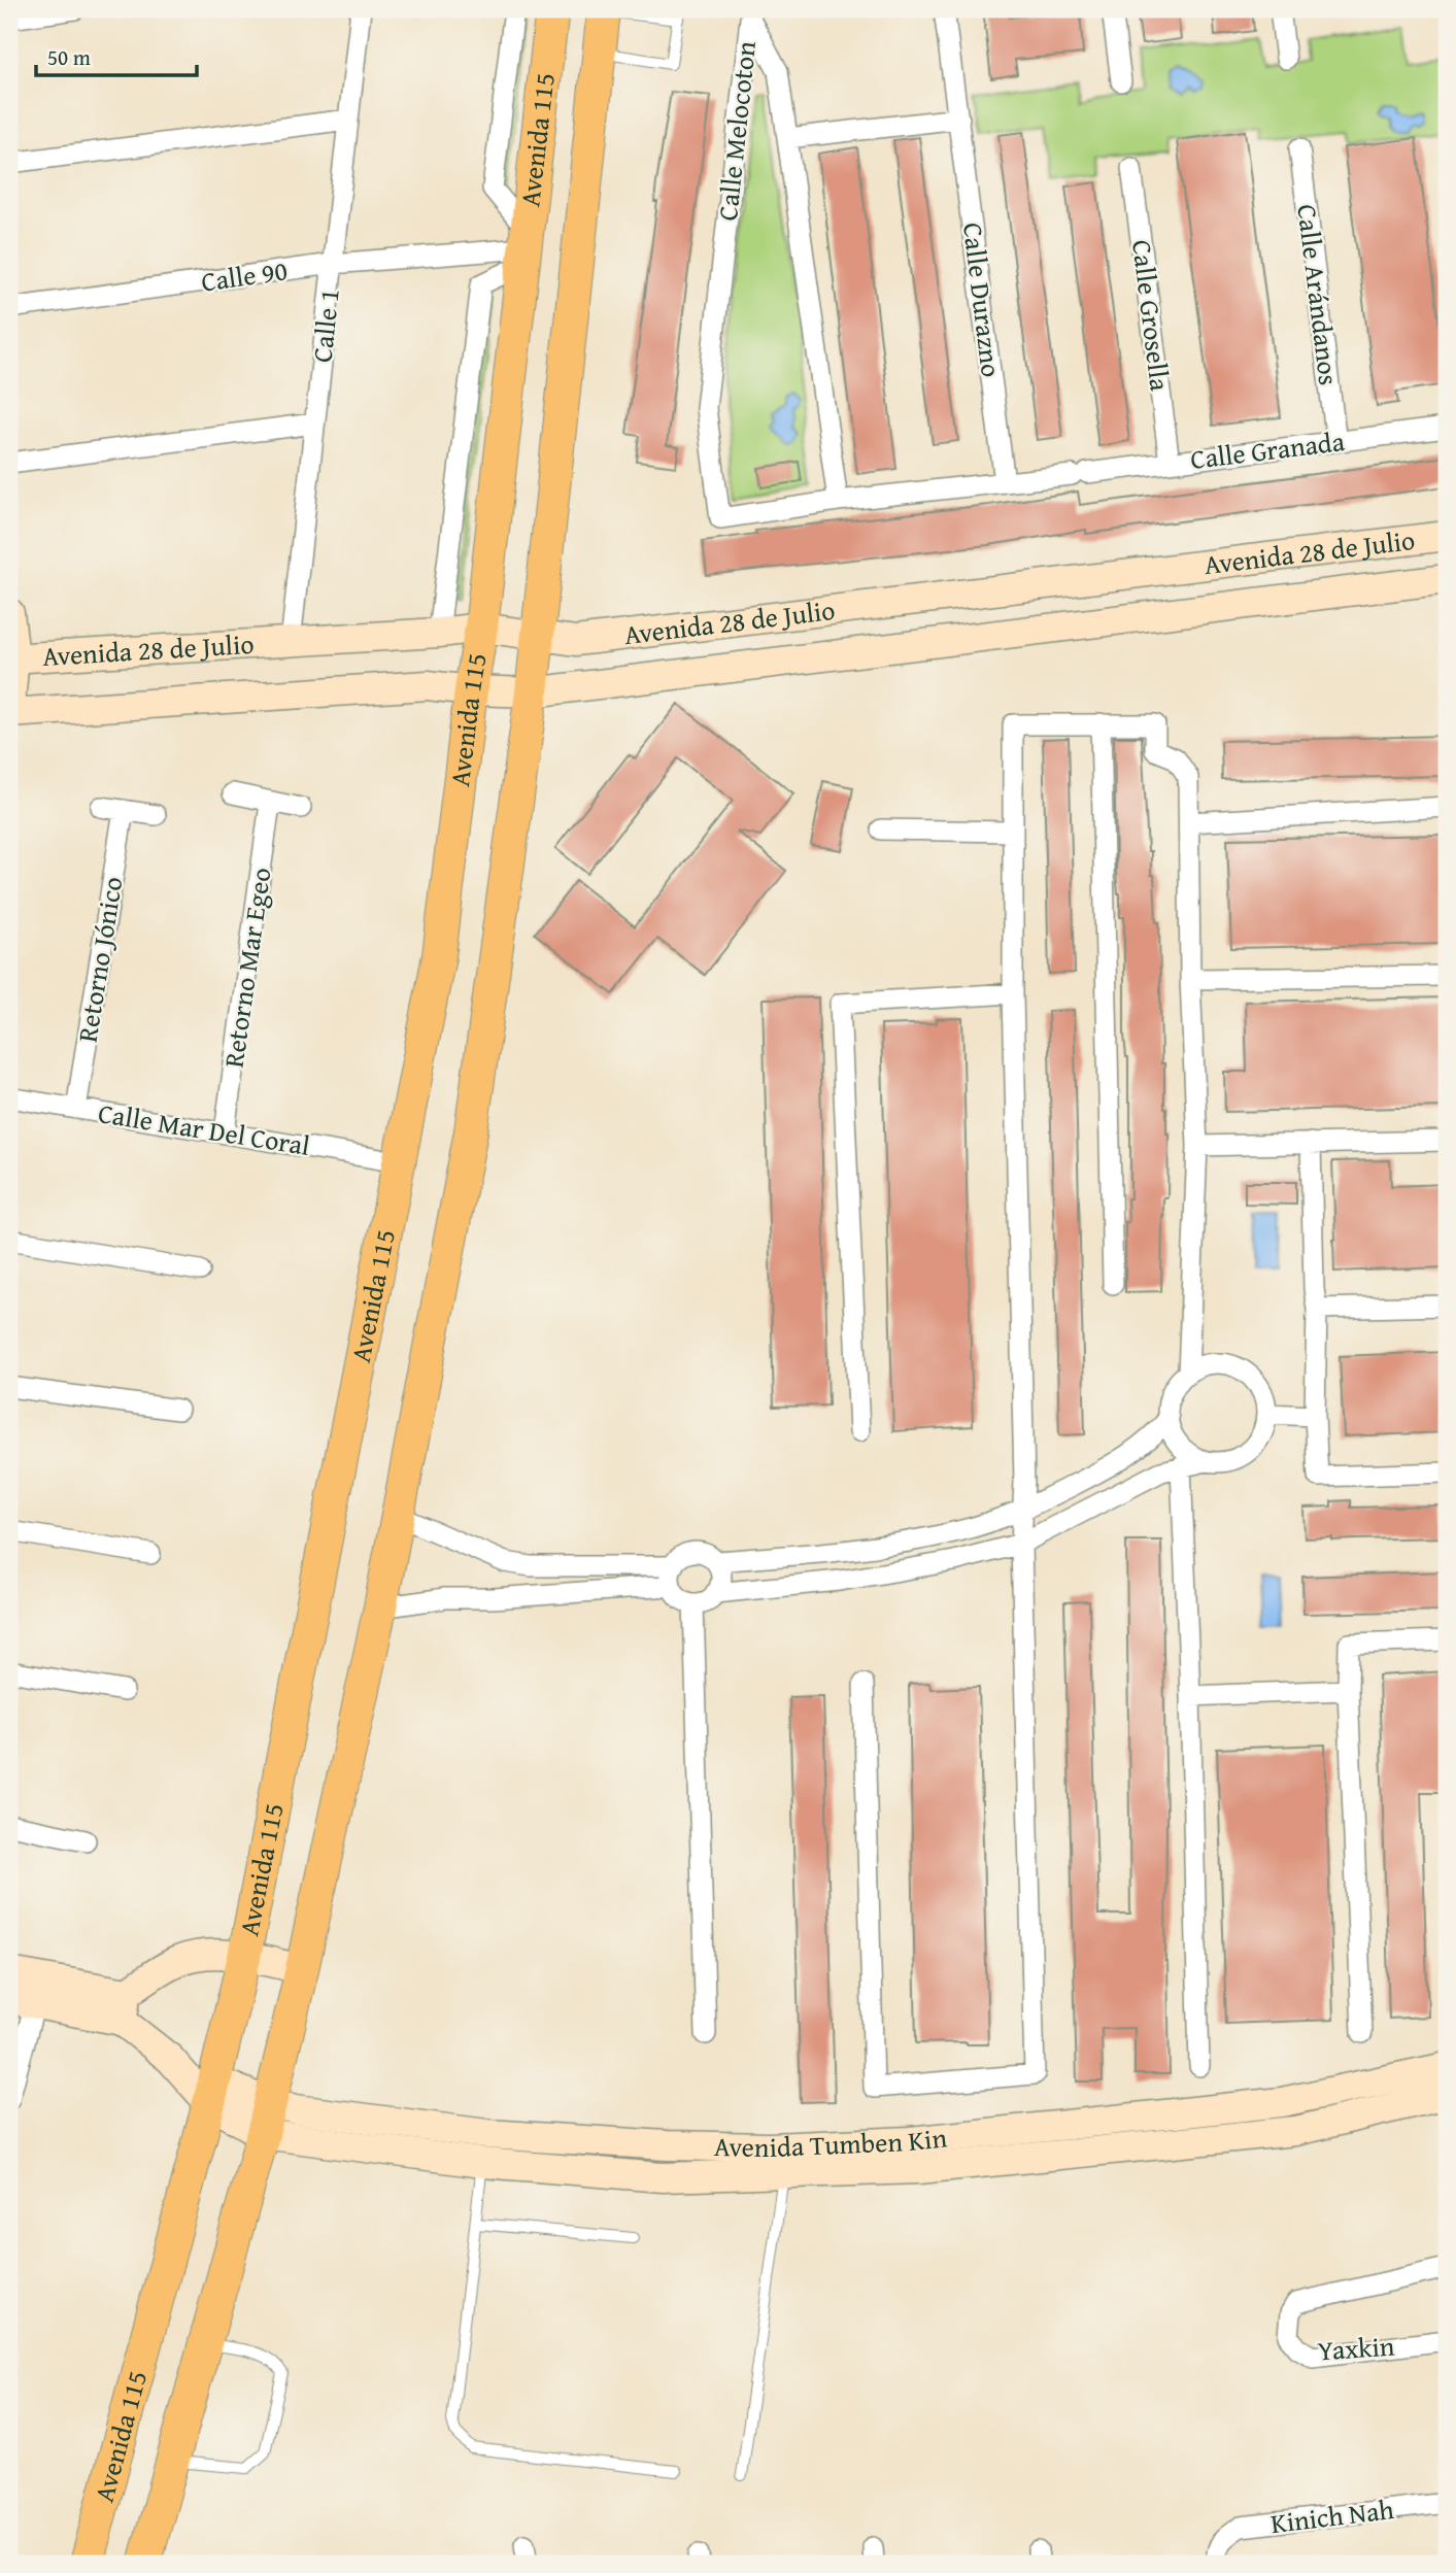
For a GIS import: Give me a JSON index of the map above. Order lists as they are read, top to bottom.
{
  "streets": {
    "main road": ["Avenida 115"],
    "street": [
      "Calle Melocoton",
      "Calle 90",
      "Calle Arándanos",
      "Calle Durazno",
      "Calle Grosella",
      "Calle 1",
      "Calle Granada",
      "Avenida 28 de Julio",
      "Retorno Jónico",
      "Retorno Mar Egeo",
      "Calle Mar Del Coral",
      "Avenida Tumben Kin",
      "Yaxkin",
      "Kinich Nah"
    ]
  },
  "crossings": [
    ["Avenida 115", "Calle 90"],
    ["Avenida 115", "Avenida 28 de Julio"],
    ["Avenida 115", "Calle Mar Del Coral"],
    ["Avenida 115", "Avenida Tumben Kin"],
    ["Calle 90", "Calle 1"],
    ["Calle Arándanos", "Calle Granada"],
    ["Calle Durazno", "Calle Granada"],
    ["Calle Grosella", "Calle Granada"],
    ["Calle 1", "Avenida 28 de Julio"],
    ["Retorno Jónico", "Calle Mar Del Coral"],
    ["Retorno Mar Egeo", "Calle Mar Del Coral"]
  ],
  "scale_bar": "50 m"
}
